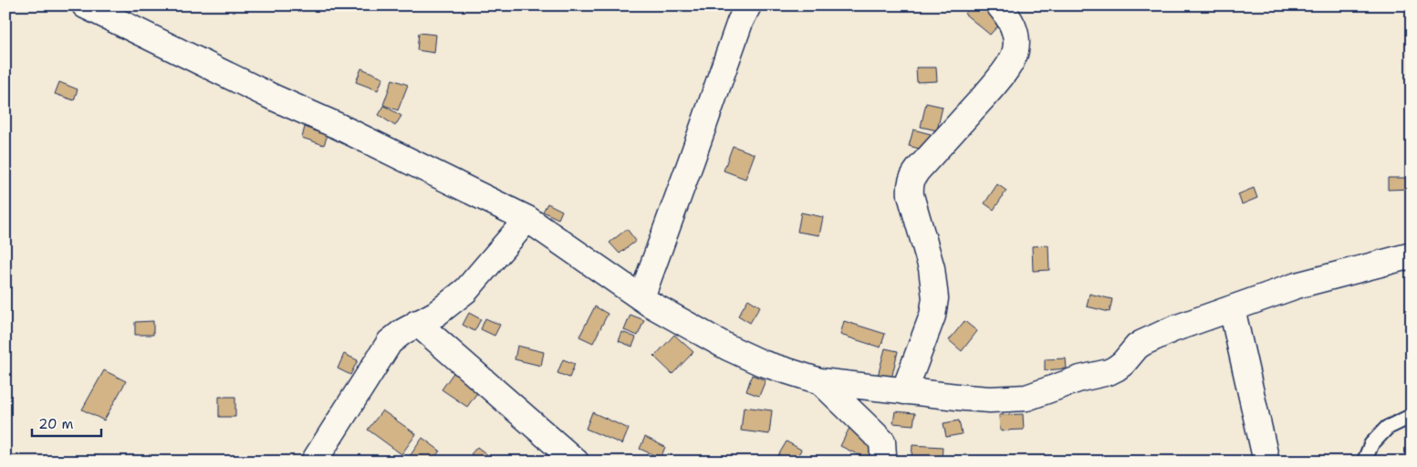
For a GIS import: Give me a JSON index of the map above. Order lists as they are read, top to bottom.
{
  "scale_bar": "20 m"
}
